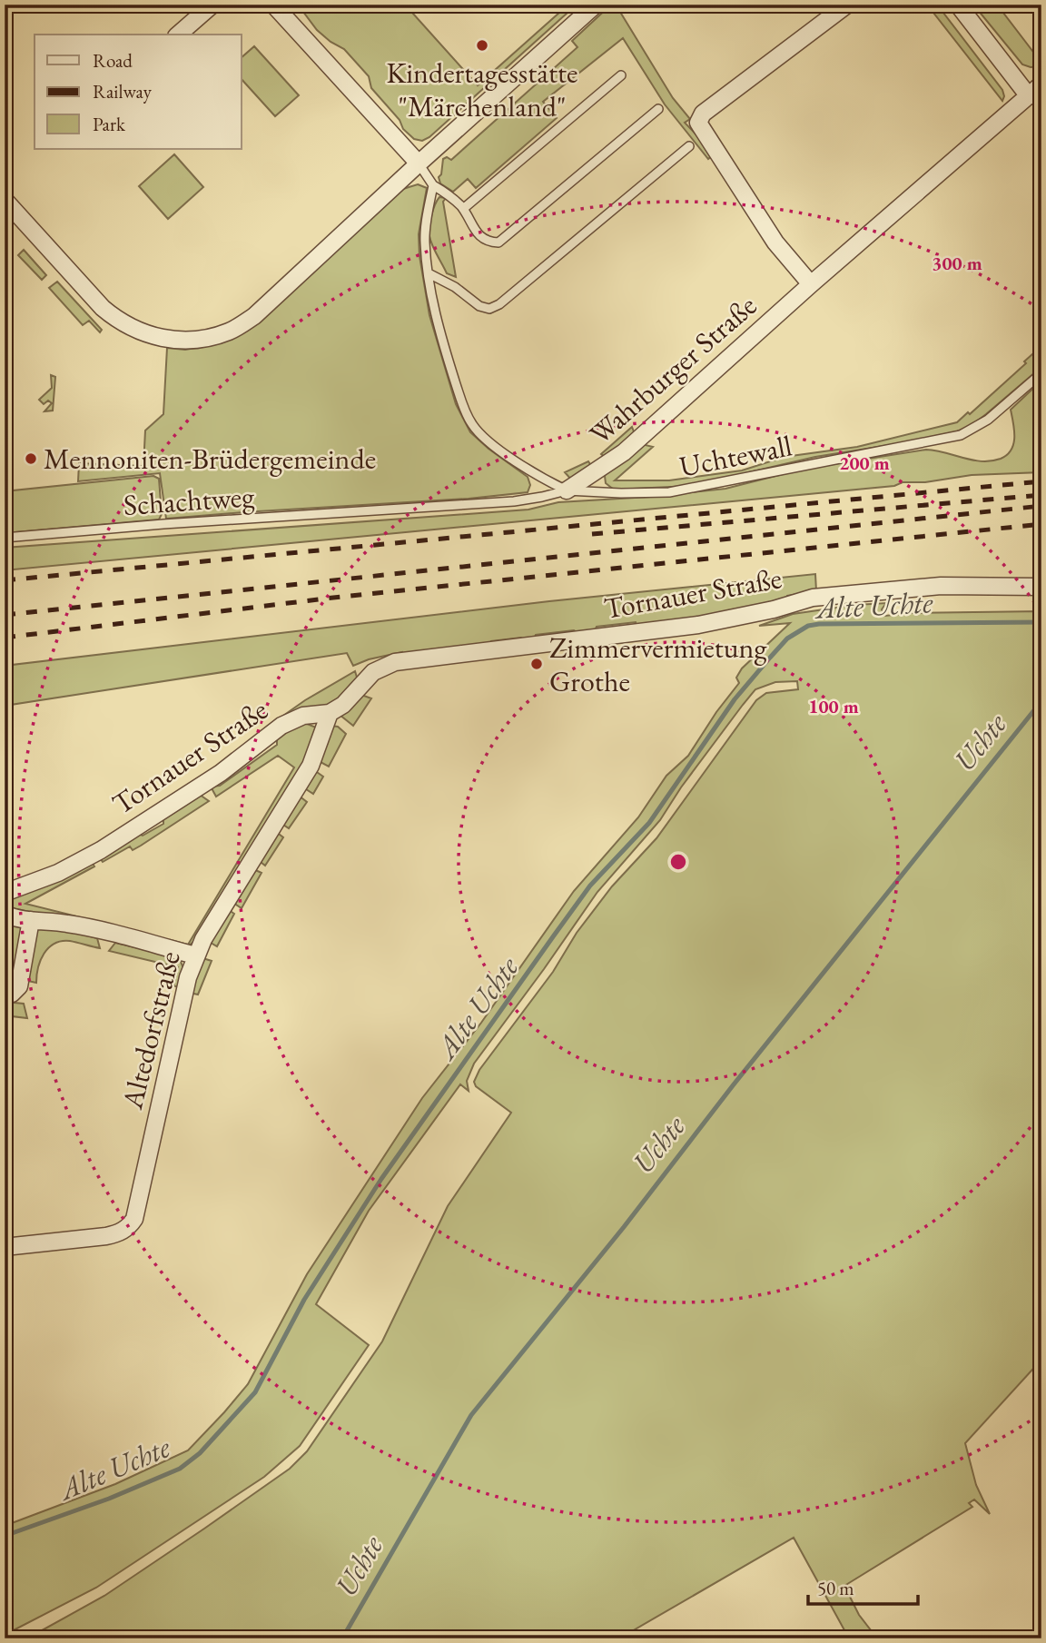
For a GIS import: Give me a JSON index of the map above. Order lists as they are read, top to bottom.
{
  "streets": {
    "street": ["Wahrburger Straße", "Tornauer Straße", "Altedorfstraße"],
    "lane": ["Uchtewall", "Schachtweg"]
  },
  "crossings": [
    ["Wahrburger Straße", "Uchtewall"],
    ["Wahrburger Straße", "Schachtweg"],
    ["Uchtewall", "Schachtweg"],
    ["Tornauer Straße", "Altedorfstraße"]
  ],
  "water": ["Alte Uchte", "Uchte"],
  "places": ["Kindertagesstätte \"Märchenland\"", "Mennoniten-Brüdergemeinde", "Zimmervermietung Grothe"],
  "legend": ["Road", "Railway", "Park"],
  "scale_bar": "50 m",
  "rings": ["300 m", "200 m", "100 m"]
}
